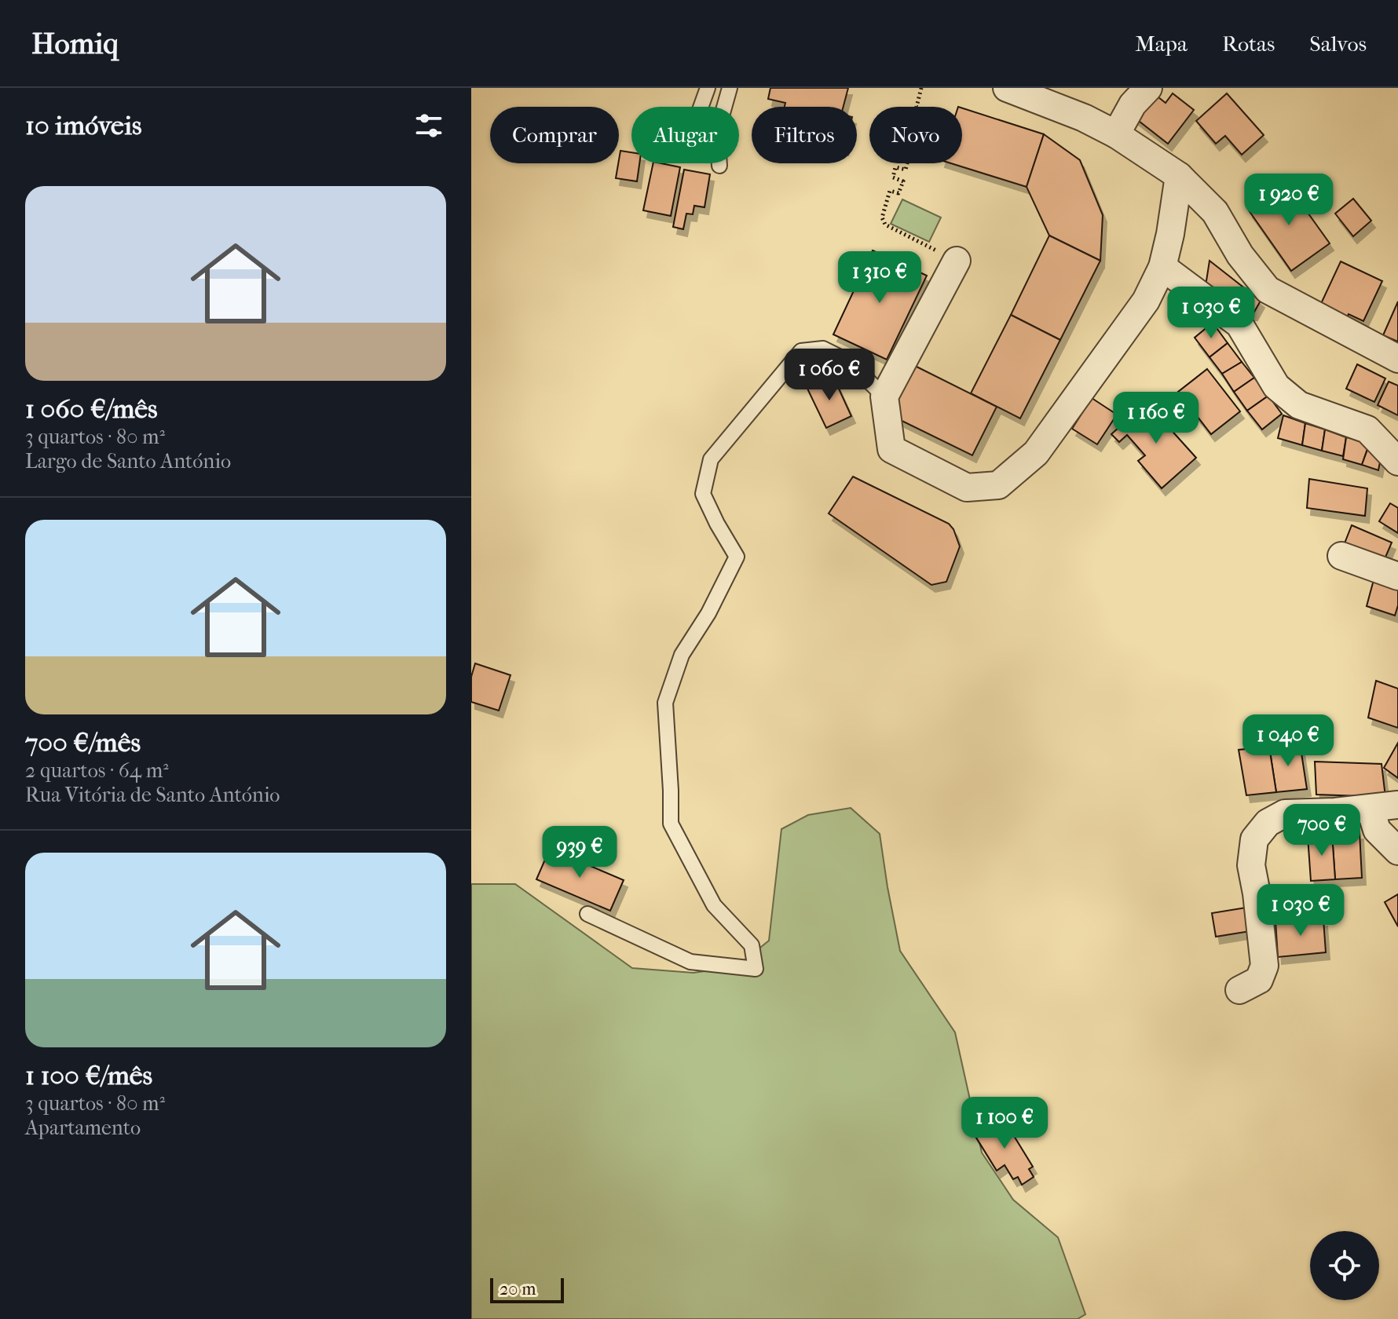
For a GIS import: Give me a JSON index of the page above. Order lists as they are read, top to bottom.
{
  "scale_bar": "20 m",
  "page": {
    "header": "Homiq",
    "nav": ["Mapa", "Rotas", "Salvos"],
    "heading": "10 imóveis",
    "chip": [
      "Comprar",
      "Alugar",
      "Filtros",
      "Novo"
    ],
    "list": [
      {
        "name": "1 060 €/mês",
        "note": "3 quartos · 80 m² · Largo de Santo António"
      },
      {
        "name": "700 €/mês",
        "note": "2 quartos · 64 m² · Rua Vitória de Santo António"
      },
      {
        "name": "1 100 €/mês",
        "note": "3 quartos · 80 m² · Apartamento"
      }
    ],
    "price": [
      "1 920 €",
      "1 310 €",
      "1 030 €",
      "1 060 €",
      "1 160 €",
      "1 040 €",
      "700 €",
      "939 €",
      "1 030 €",
      "1 100 €"
    ],
    "scale": "20 m"
  }
}
